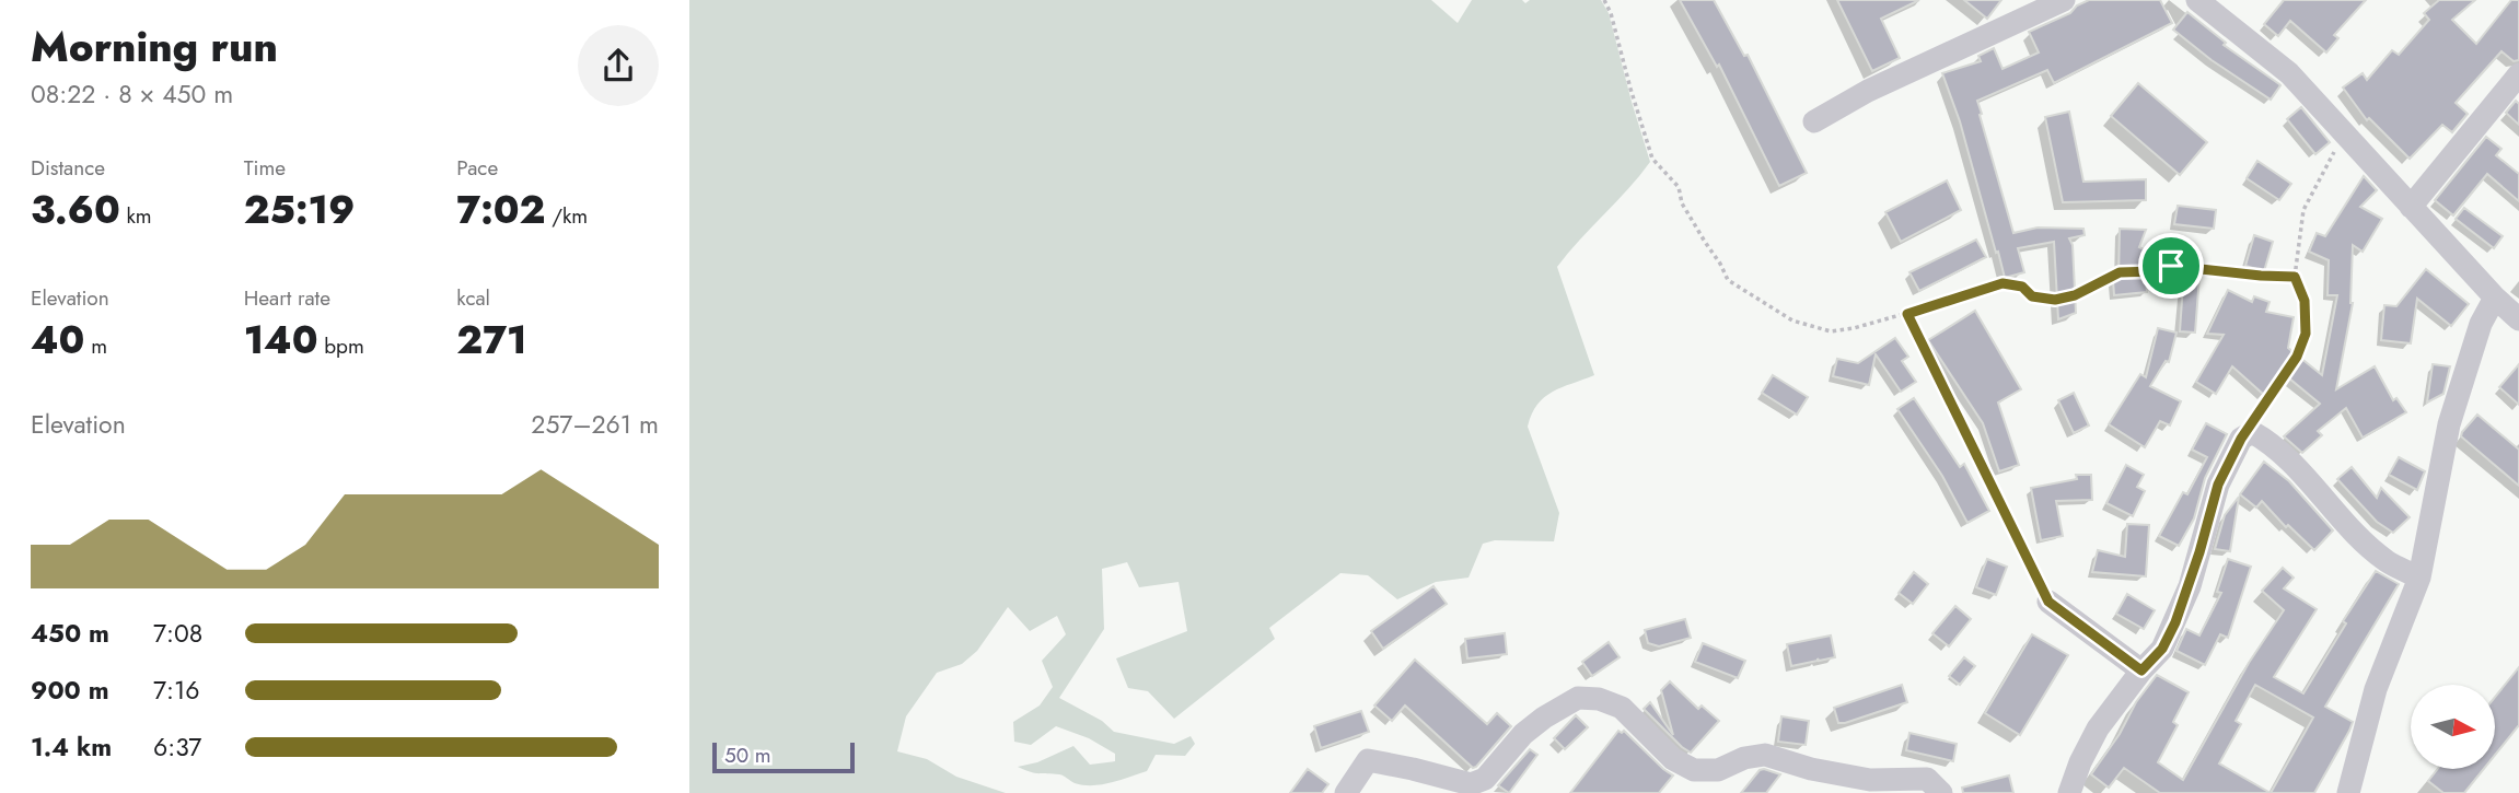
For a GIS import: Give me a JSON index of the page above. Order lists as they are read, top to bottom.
{
  "scale_bar": "50 m",
  "north": "right",
  "page": {
    "heading": ["Morning run", "08:22 · 8 × 450 m"],
    "stats": [
      ["Distance", "3.60 km"],
      ["Time", "25:19"],
      ["Pace", "7:02 /km"],
      ["Elevation", "40 m"],
      ["Heart rate", "140 bpm"],
      ["kcal", "271"]
    ],
    "chart": ["Elevation", "257–261 m"],
    "list": [
      {
        "name": "450 m",
        "note": "7:08"
      },
      {
        "name": "900 m",
        "note": "7:16"
      },
      {
        "name": "1.4 km",
        "note": "6:37"
      }
    ],
    "scale": "50 m"
  }
}
